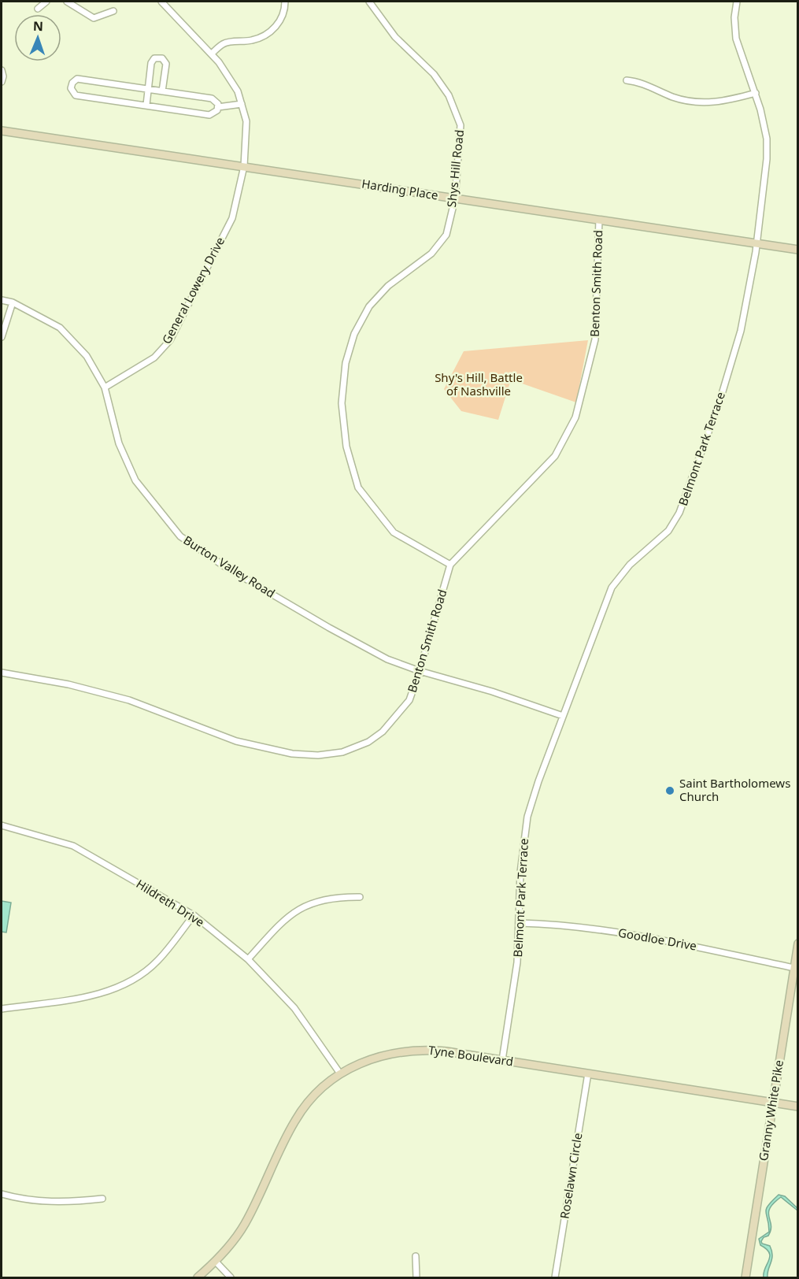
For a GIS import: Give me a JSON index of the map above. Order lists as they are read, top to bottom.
{
  "streets": {
    "main road": ["Harding Place", "Tyne Boulevard", "Granny White Pike"],
    "street": [
      "Shys Hill Road",
      "Benton Smith Road",
      "General Lowery Drive",
      "Belmont Park Terrace",
      "Burton Valley Road",
      "Hildreth Drive",
      "Goodloe Drive",
      "Roselawn Circle"
    ]
  },
  "crossings": [
    ["Shys Hill Road", "Harding Place"],
    ["Shys Hill Road", "Benton Smith Road"],
    ["Harding Place", "Benton Smith Road"],
    ["Harding Place", "General Lowery Drive"],
    ["Harding Place", "Belmont Park Terrace"],
    ["Benton Smith Road", "Burton Valley Road"],
    ["General Lowery Drive", "Burton Valley Road"],
    ["Belmont Park Terrace", "Burton Valley Road"],
    ["Belmont Park Terrace", "Goodloe Drive"],
    ["Belmont Park Terrace", "Tyne Boulevard"],
    ["Hildreth Drive", "Tyne Boulevard"],
    ["Goodloe Drive", "Granny White Pike"],
    ["Tyne Boulevard", "Granny White Pike"],
    ["Tyne Boulevard", "Roselawn Circle"]
  ],
  "parks": ["Shy's Hill, Battle of Nashville"],
  "places": ["Saint Bartholomews Church"],
  "north": "top"
}
